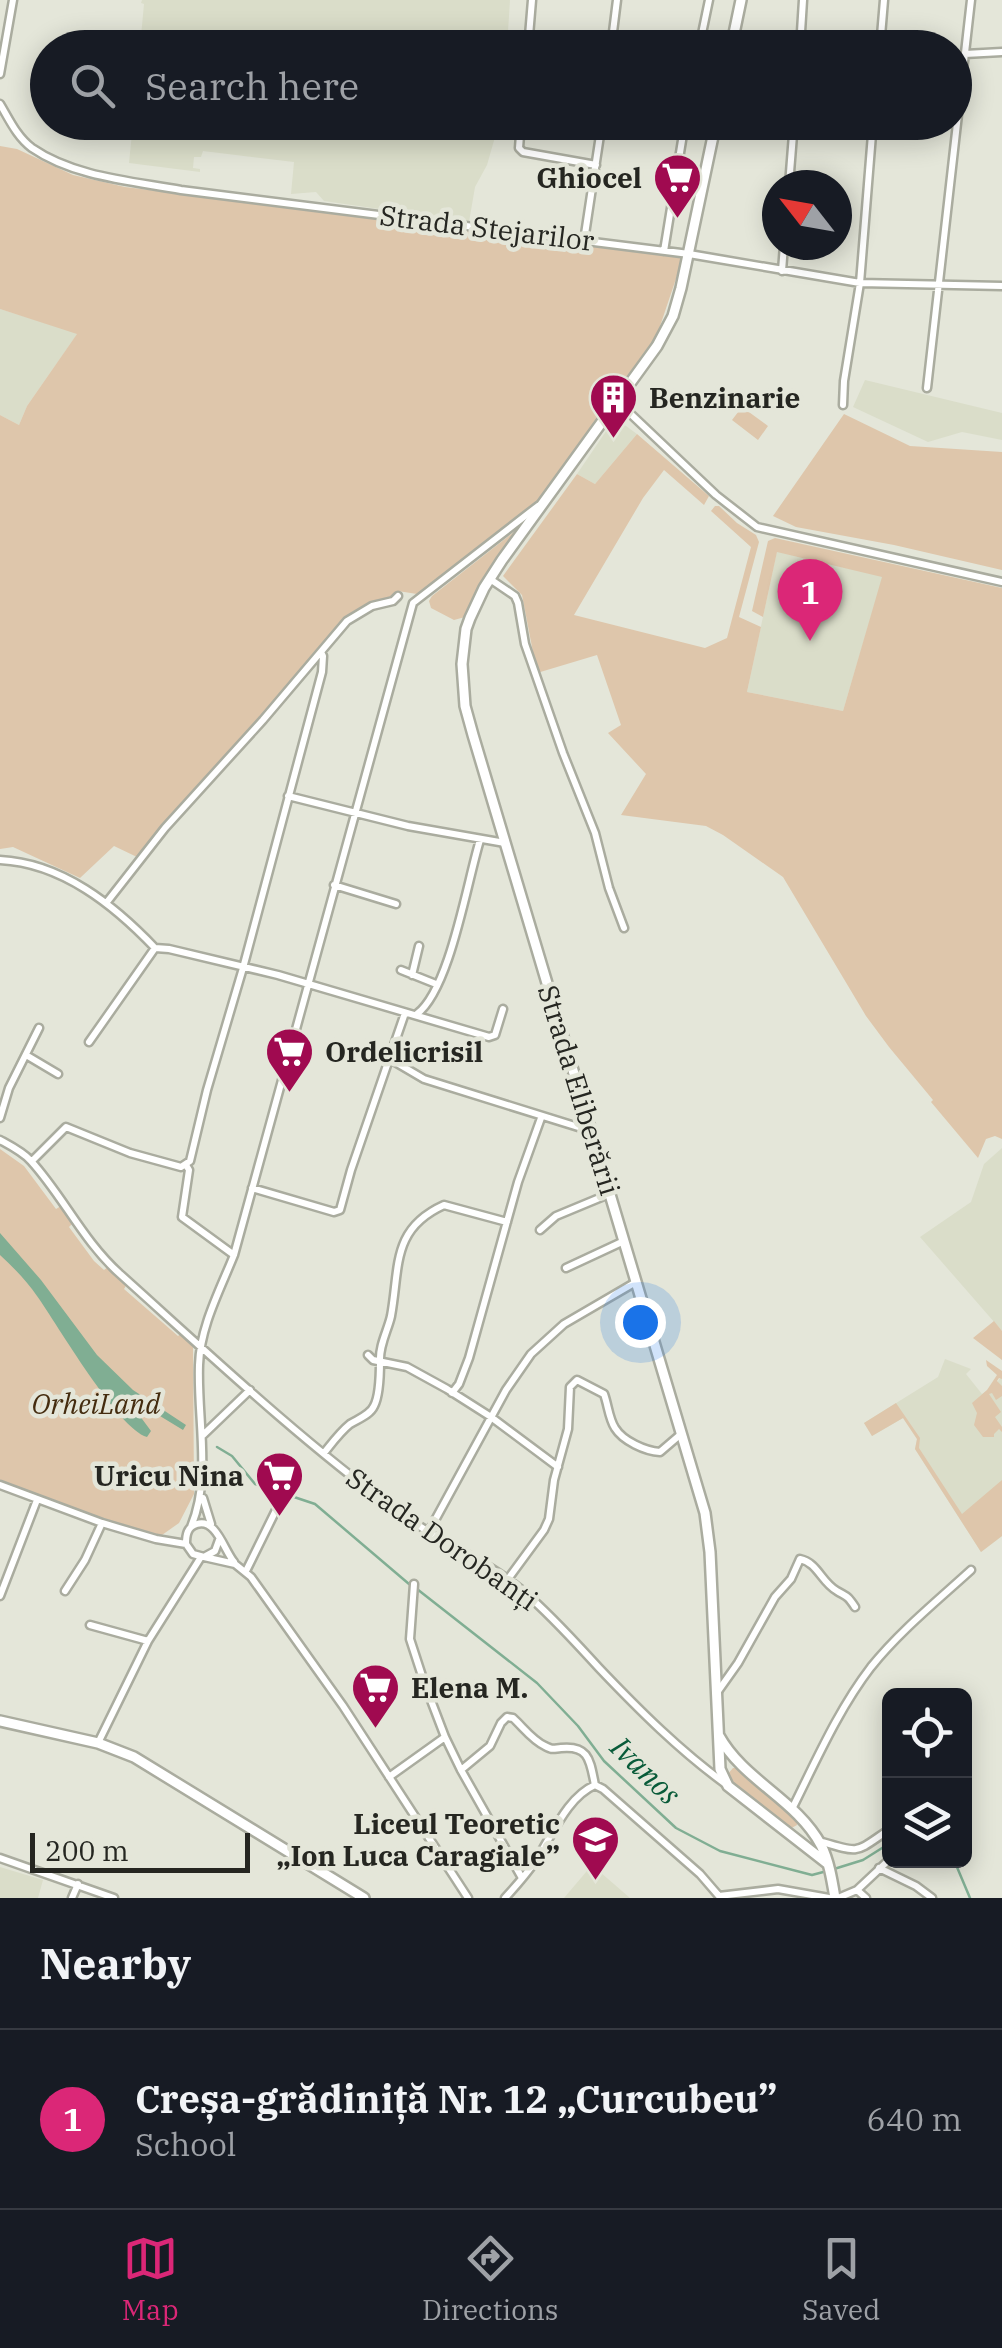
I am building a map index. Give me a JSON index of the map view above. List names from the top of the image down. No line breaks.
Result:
{"streets":{"street":["Strada Stejarilor","Strada Eliberării","Strada Dorobanți"]},"crossings":[["Strada Stejarilor","Strada Eliberării"],["Strada Eliberării","Strada Dorobanți"]],"water":["Ivanos"],"parks":["OrheiLand"],"places":{"supermarket":["Ghiocel","Ordelicrisil","Uricu Nina","Elena M."],"building":["Benzinarie"],"school or university":["Liceul Teoretic „Ion Luca Caragiale”"]},"scale_bar":"200 m","north":"top left","page":{"search":"Search here","pins":"1","scale":"200 m","heading":"Nearby","list":[{"mark":"1","name":"Creșa-grădiniță Nr. 12 „Curcubeu”","note":"School","value":"640 m"}],"nav":["Map","Directions","Saved"]}}
